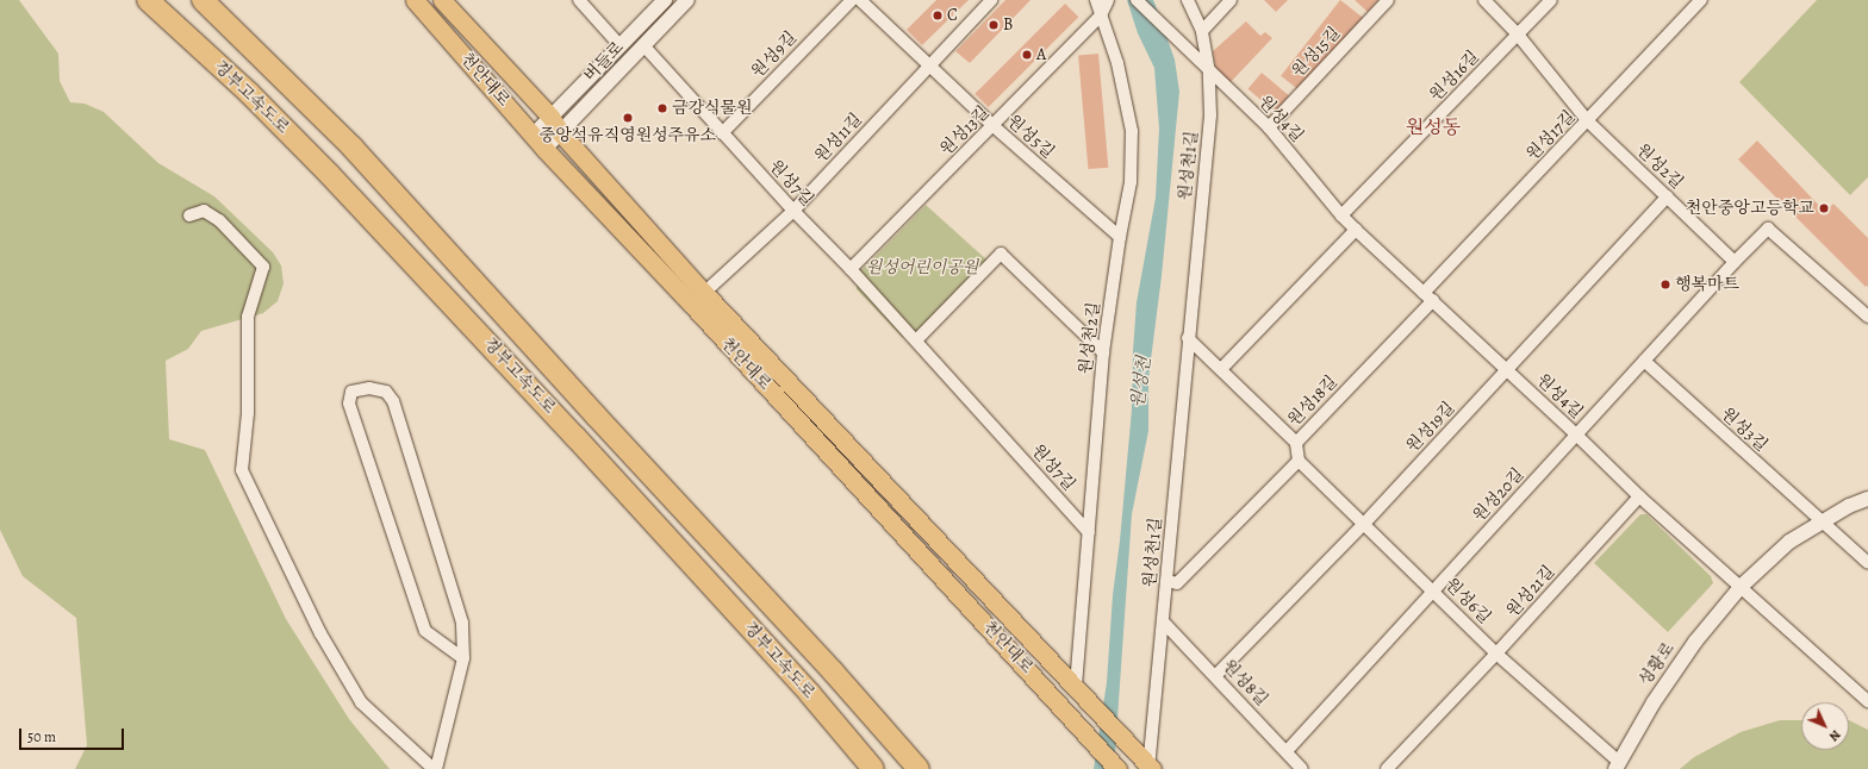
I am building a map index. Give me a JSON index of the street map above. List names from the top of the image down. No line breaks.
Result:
{"streets":{"highway":["경부고속도로"],"main road":["천안대로"],"street":["원성15길","원성9길","버들로","원성16길","원성4길","원성13길","원성17길","원성5길","원성11길","원성천1길","원성2길","원성7길","원성천2길","원성18길","원성19길","원성3길","원성20길","원성21길","원성6길","성황로","원성8길"]},"crossings":[["원성15길","원성4길"],["원성9길","원성7길"],["버들로","천안대로"],["버들로","원성7길"],["원성16길","원성4길"],["원성16길","원성2길"],["천안대로","원성11길"],["천안대로","원성천1길"],["천안대로","원성천2길"],["원성4길","원성17길"],["원성4길","원성천1길"],["원성4길","원성18길"],["원성4길","원성19길"],["원성4길","원성20길"],["원성4길","원성21길"],["원성4길","성황로"],["원성13길","원성5길"],["원성13길","원성7길"],["원성13길","원성천2길"],["원성17길","원성2길"],["원성17길","원성18길"],["원성5길","원성11길"],["원성5길","원성천2길"],["원성11길","원성7길"],["원성천1길","원성8길"],["원성2길","원성19길"],["원성2길","원성20길"],["원성7길","원성천2길"],["원성18길","원성6길"],["원성19길","원성6길"],["원성19길","원성8길"],["원성3길","원성20길"],["원성3길","성황로"],["원성20길","원성6길"],["원성20길","원성8길"],["원성21길","원성6길"],["원성6길","성황로"]],"districts":["원성동"],"water":["원성천"],"parks":["원성어린이공원"],"places":["C","B","A","금강식물원","중앙석유직영원성주유소","천안중앙고등학교","행복마트"],"scale_bar":"50 m","north":"bottom right"}
